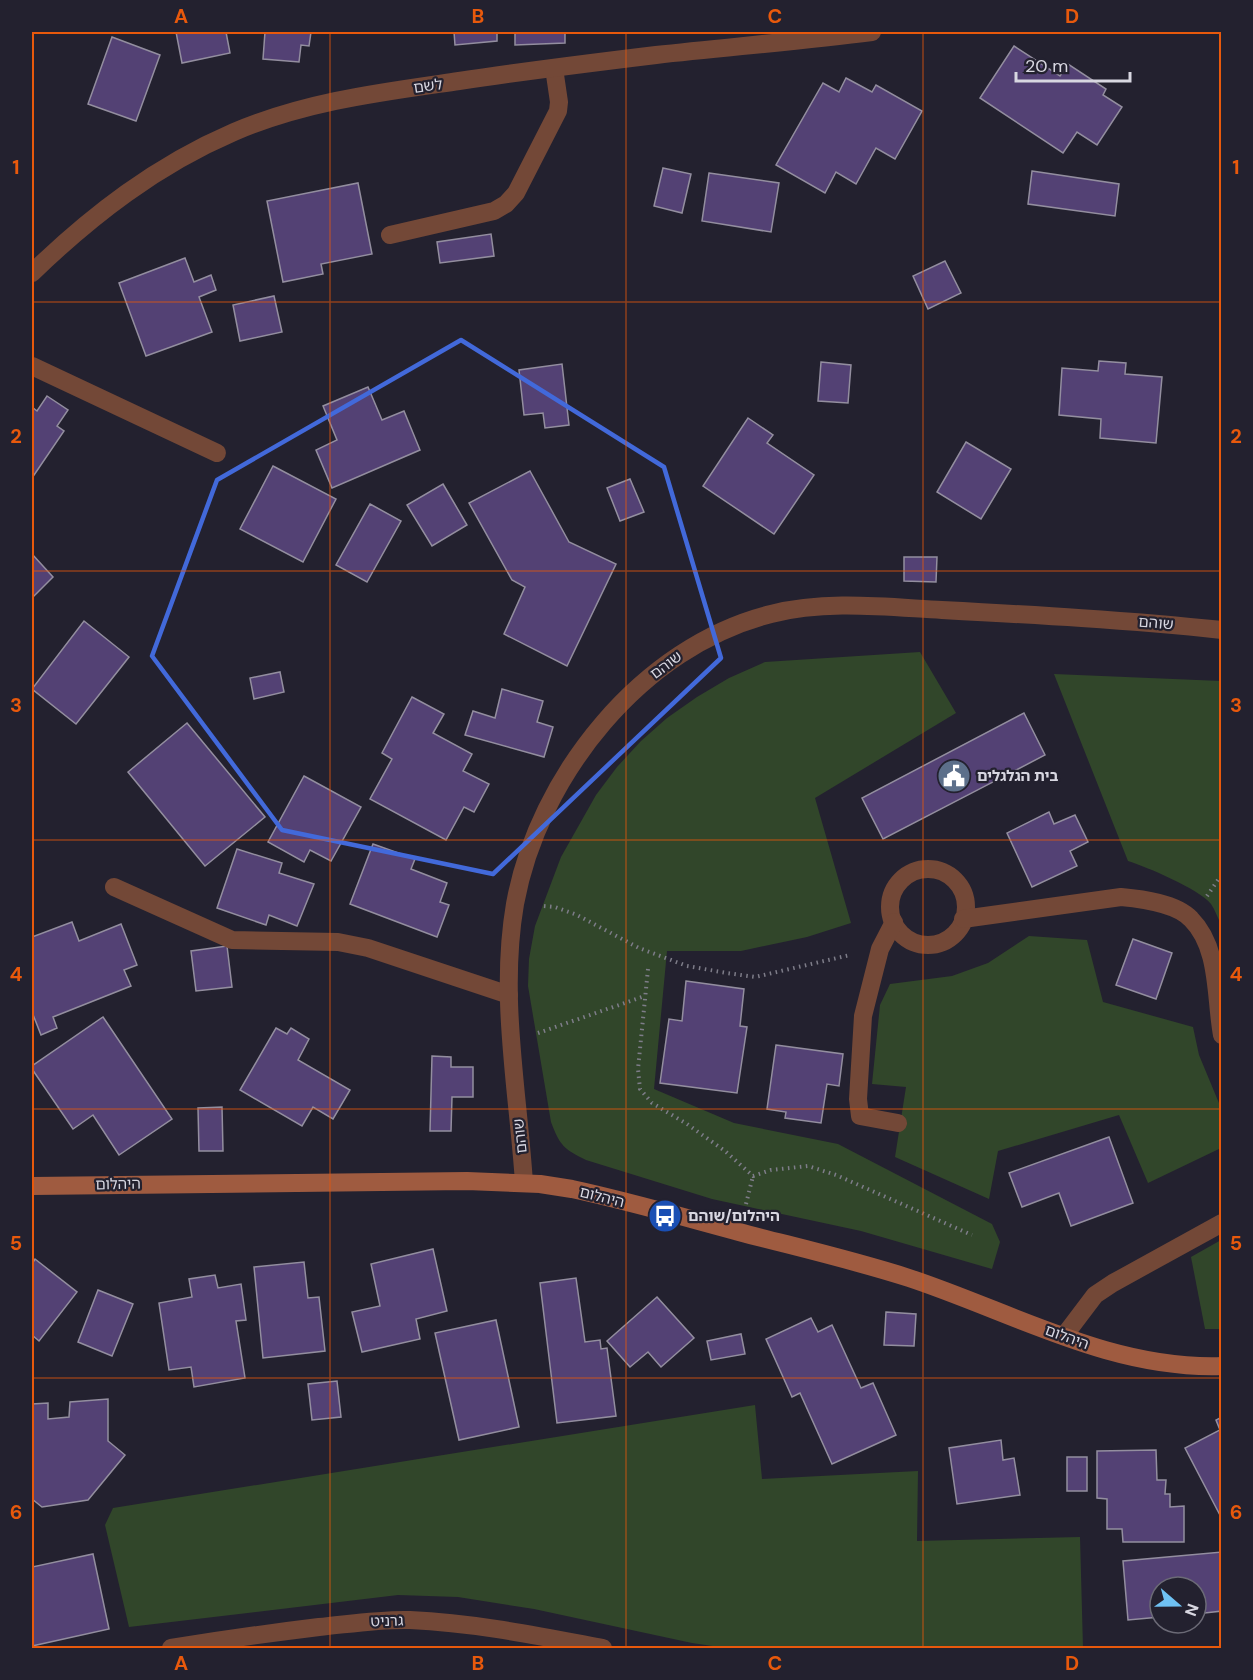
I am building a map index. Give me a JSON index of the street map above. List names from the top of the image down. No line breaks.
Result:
{"streets":{"street":["לשם","שוהם","היהלום","גרניט"]},"crossings":[["שוהם","היהלום"]],"places":{"public building":["בית הגלגלים"],"bus stop":["היהלום/שוהם"]},"scale_bar":"20 m","north":"right","grid":{"columns":["A","B","C","D"],"rows":["1","2","3","4","5","6"]}}
